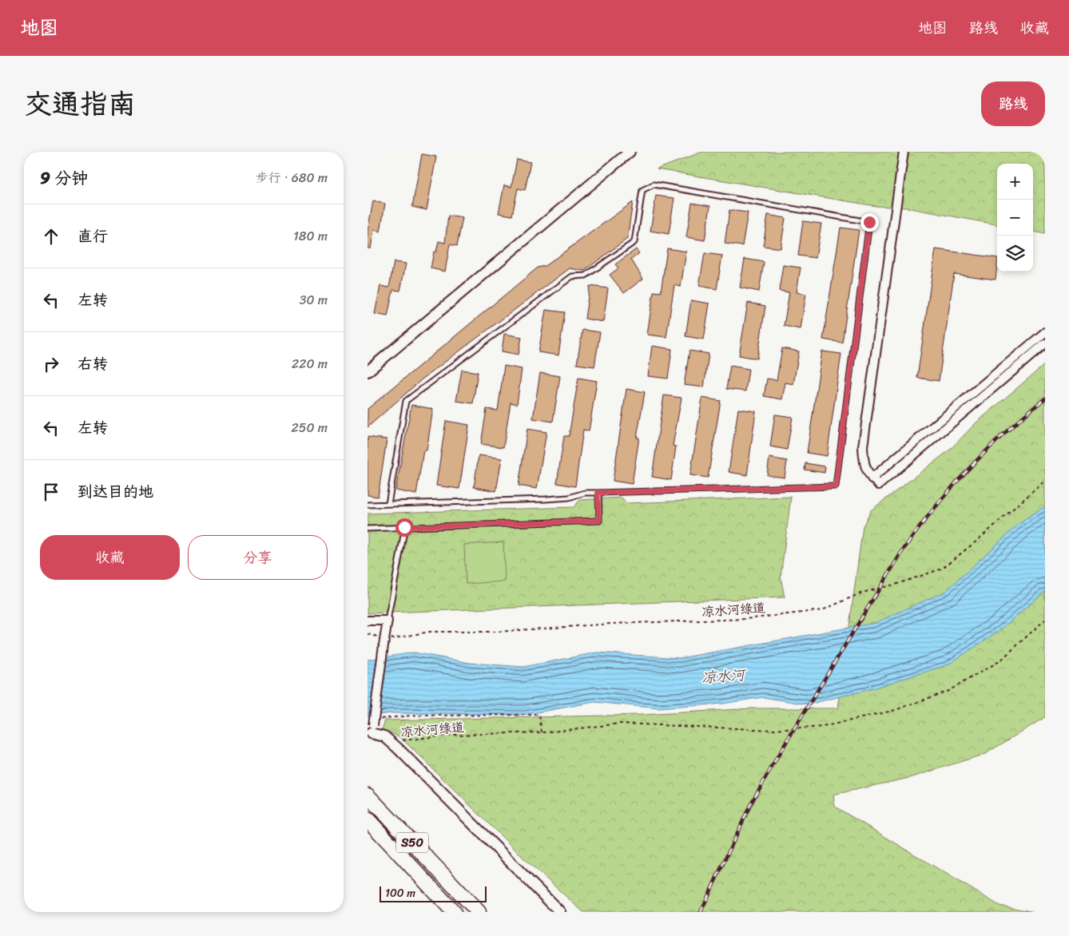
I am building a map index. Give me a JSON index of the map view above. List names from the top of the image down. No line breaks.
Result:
{"streets":{"highway":["S50"],"path":["凉水河绿道"]},"water":["凉水河"],"scale_bar":"100 m","page":{"header":"地图","nav":["地图","路线","收藏"],"title":"交通指南","buttons":["路线",["收藏","分享"]],"heading":["9 分钟","步行 · 680 m"],"map_buttons":["+","−"],"list":[["直行","180 m"],["左转","30 m"],["右转","220 m"],["左转","250 m"],"到达目的地"],"scale":"100 m"}}
